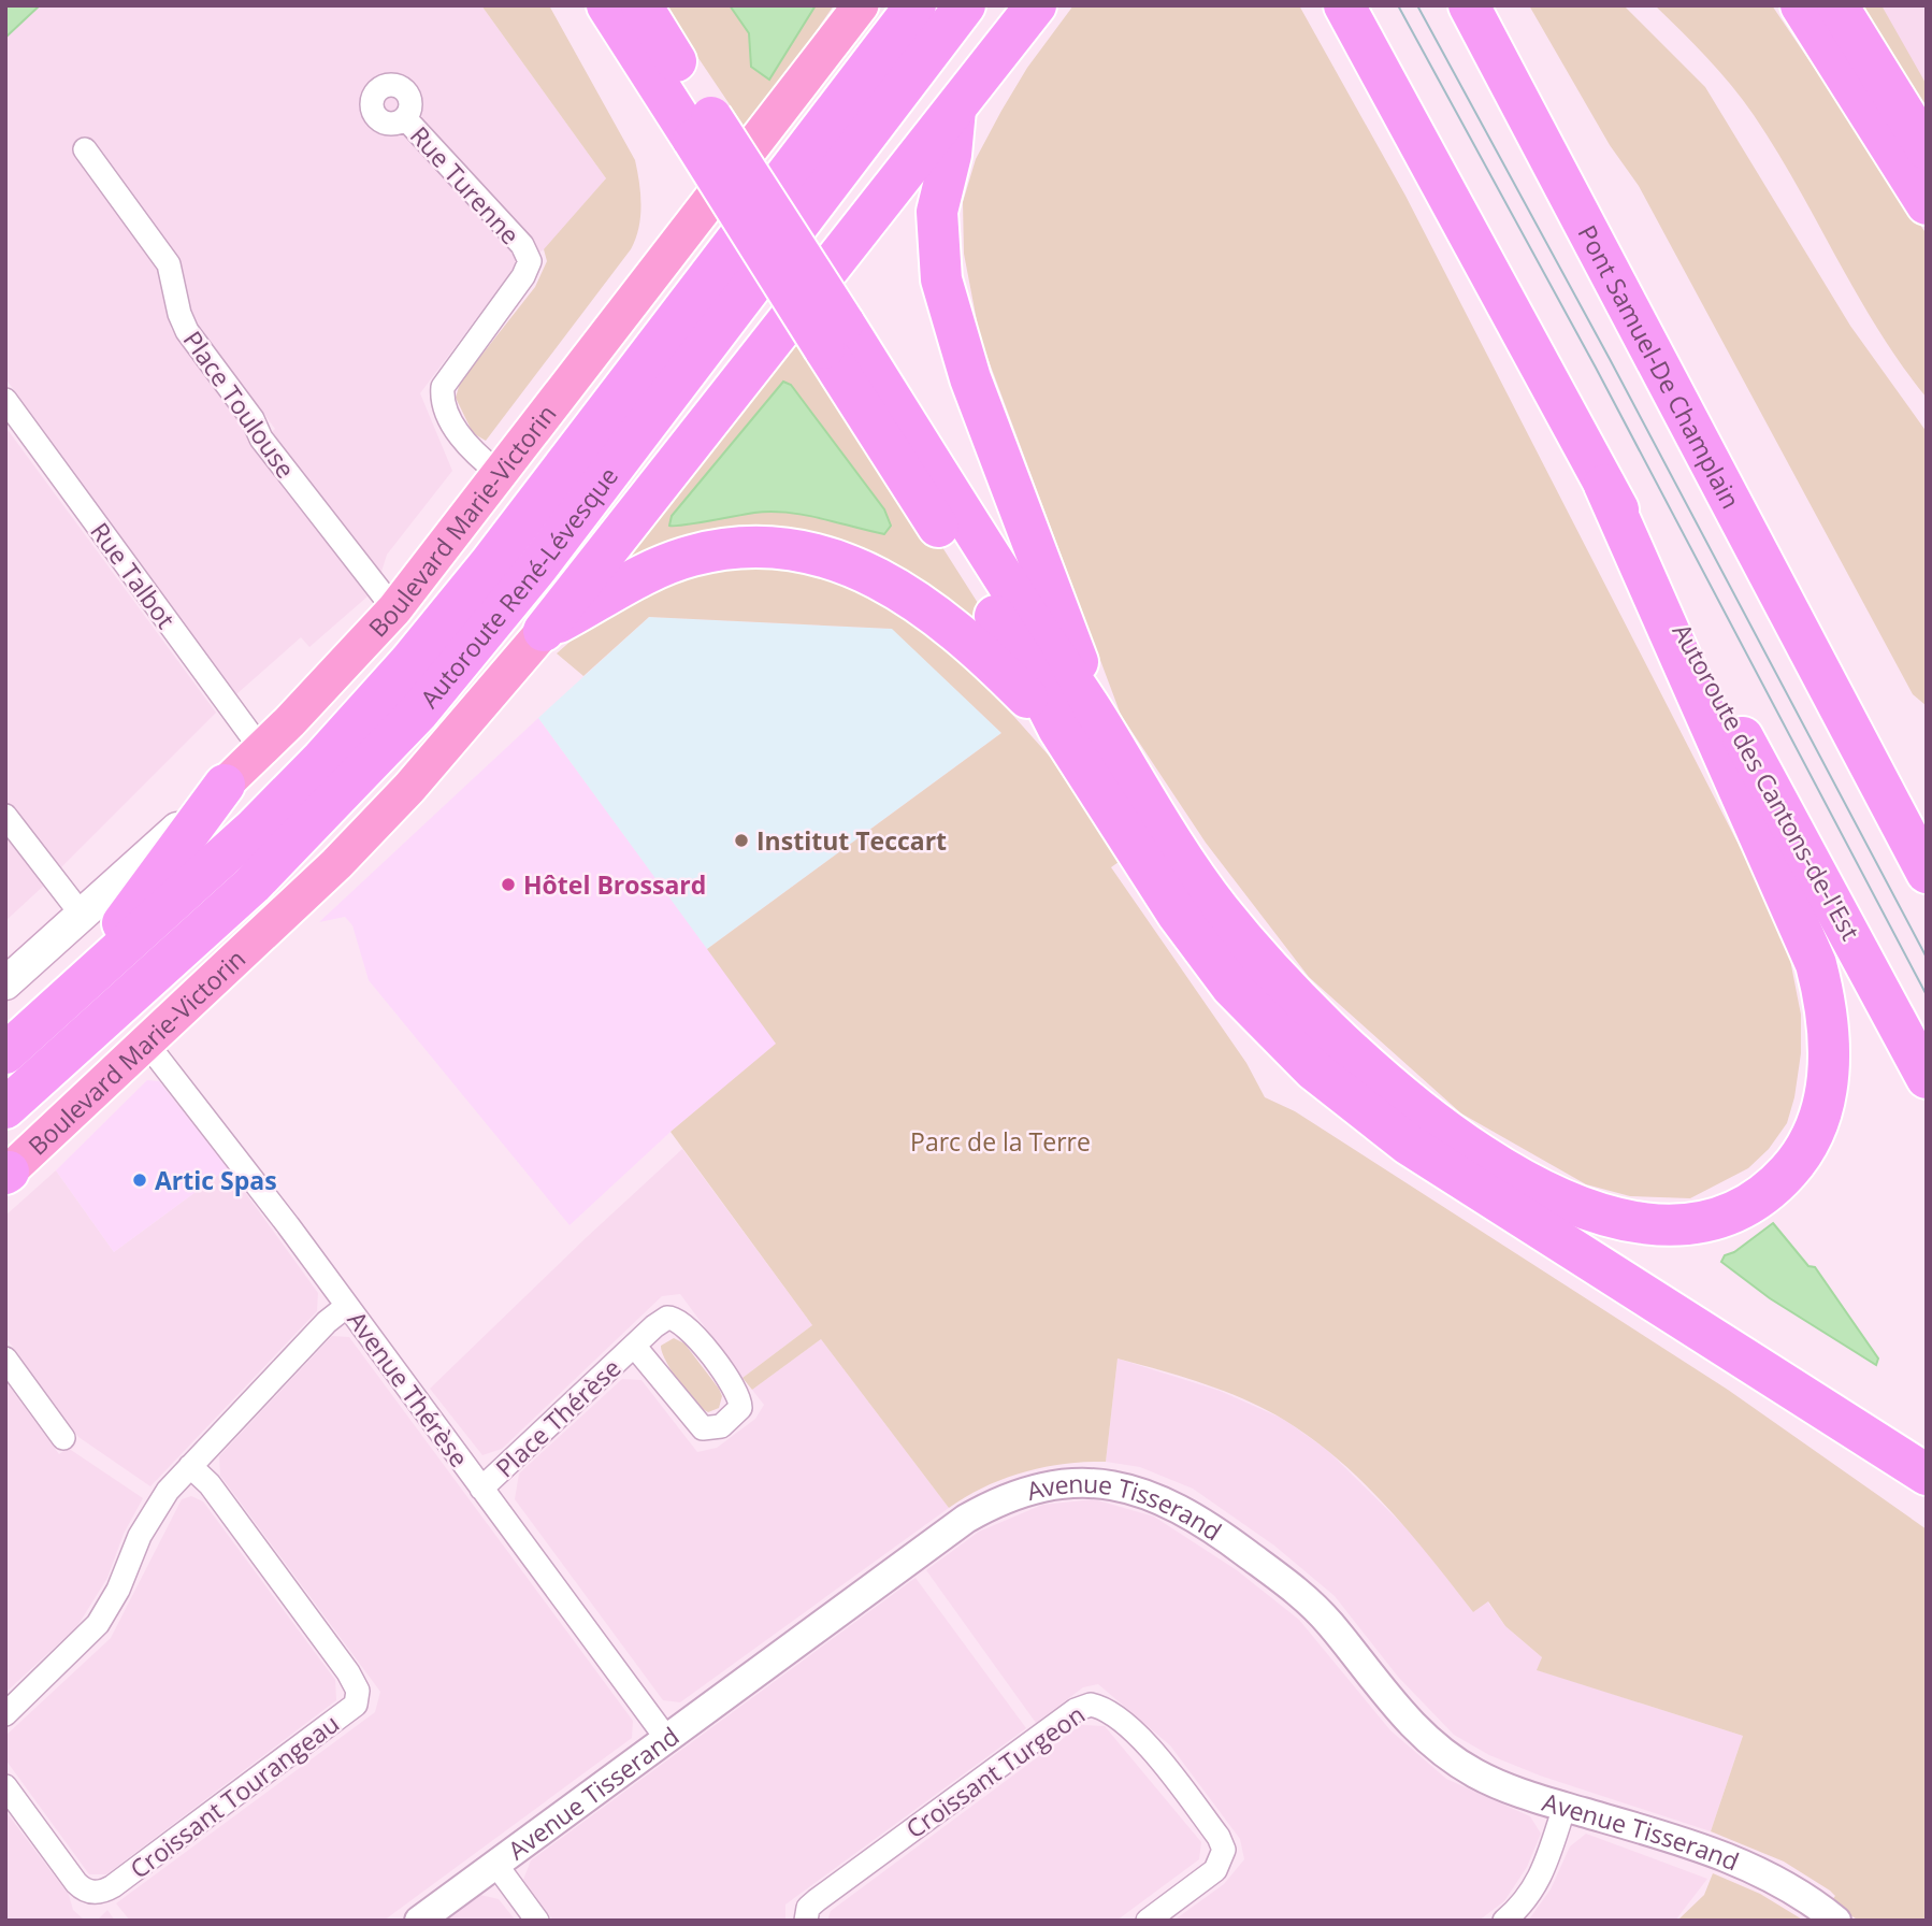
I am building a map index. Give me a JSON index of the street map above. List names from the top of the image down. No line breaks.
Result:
{"streets":{"highway":["Pont Samuel-De Champlain","Autoroute René-Lévesque","Autoroute des Cantons-de-l'Est"],"main road":["Boulevard Marie-Victorin"],"street":["Rue Turenne","Place Toulouse","Rue Talbot","Avenue Thérèse","Place Thérèse","Avenue Tisserand","Croissant Turgeon","Croissant Tourangeau"]},"crossings":[["Rue Turenne","Boulevard Marie-Victorin"],["Place Toulouse","Boulevard Marie-Victorin"],["Boulevard Marie-Victorin","Rue Talbot"],["Boulevard Marie-Victorin","Avenue Thérèse"],["Avenue Thérèse","Place Thérèse"],["Avenue Thérèse","Avenue Tisserand"]],"parks":["Parc de la Terre"],"places":["Institut Teccart","Hôtel Brossard","Artic Spas"]}
